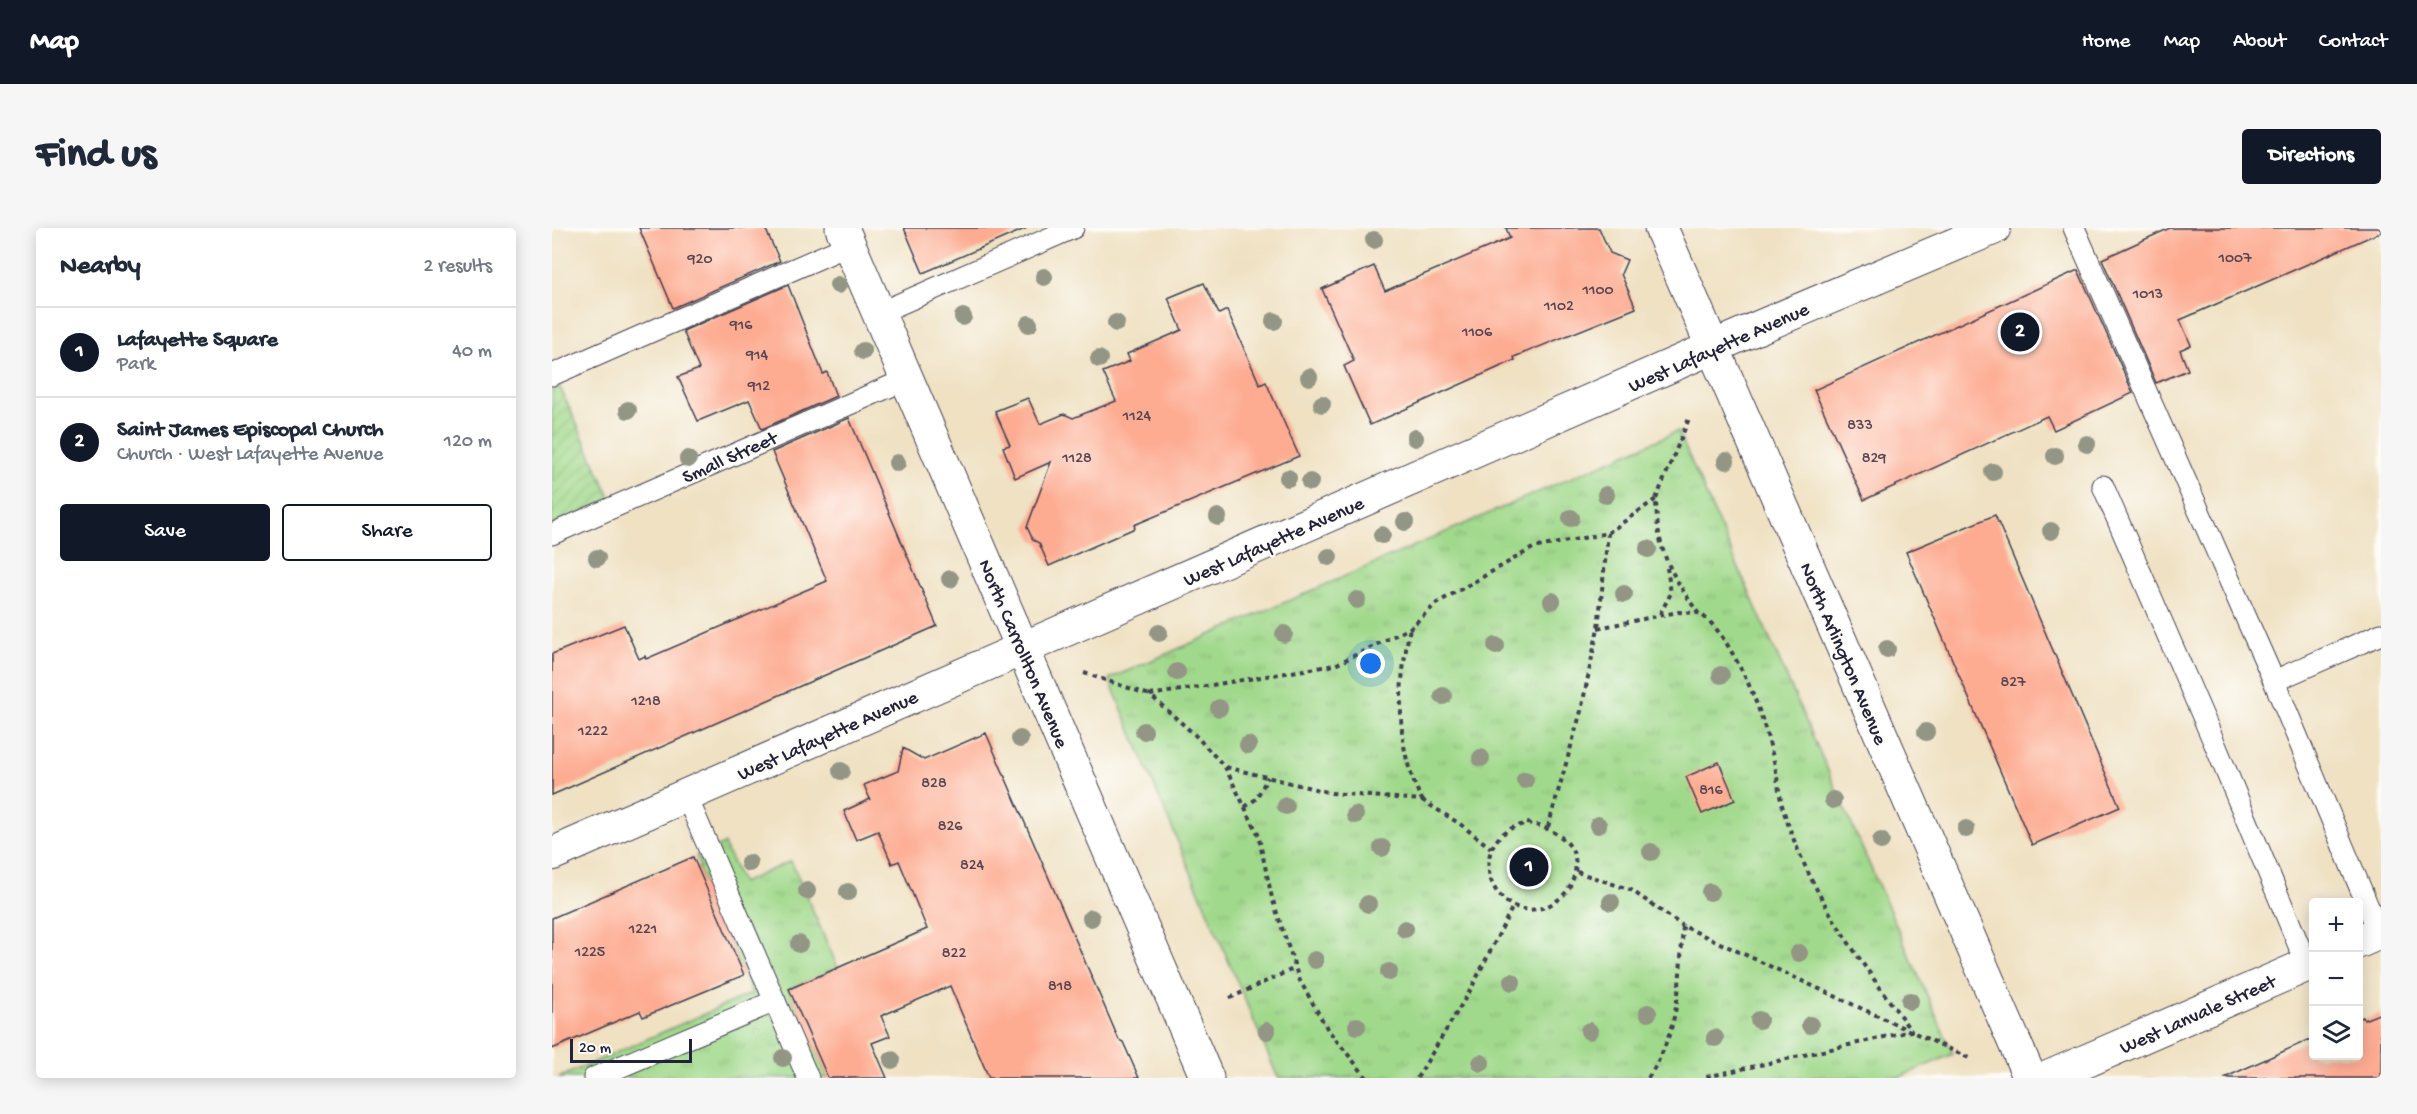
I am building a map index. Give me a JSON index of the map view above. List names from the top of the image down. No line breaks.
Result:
{"streets":{"street":["West Lafayette Avenue","North Carrollton Avenue","North Arlington Avenue","West Lanvale Street"],"lane":["Small Street"]},"crossings":[["West Lafayette Avenue","North Carrollton Avenue"],["West Lafayette Avenue","North Arlington Avenue"],["Small Street","North Carrollton Avenue"]],"house_numbers":["1007","920","1100","1013","1102","916","1106","914","912","1124","833","1128","829","827","1218","1222","828","816","826","824","1221","1225","822","818"],"scale_bar":"20 m","page":{"header":"Map","nav":["Home","Map","About","Contact"],"buttons":["Directions",["Save","Share"]],"title":"Find us","heading":["Nearby","2 results"],"list":[{"mark":"1","name":"Lafayette Square","note":"Park","value":"40 m"},{"mark":"2","name":"Saint James Episcopal Church","note":"Church · West Lafayette Avenue","value":"120 m"}],"pins":["2","1"],"map_buttons":["+","−"],"scale":"20 m"}}
